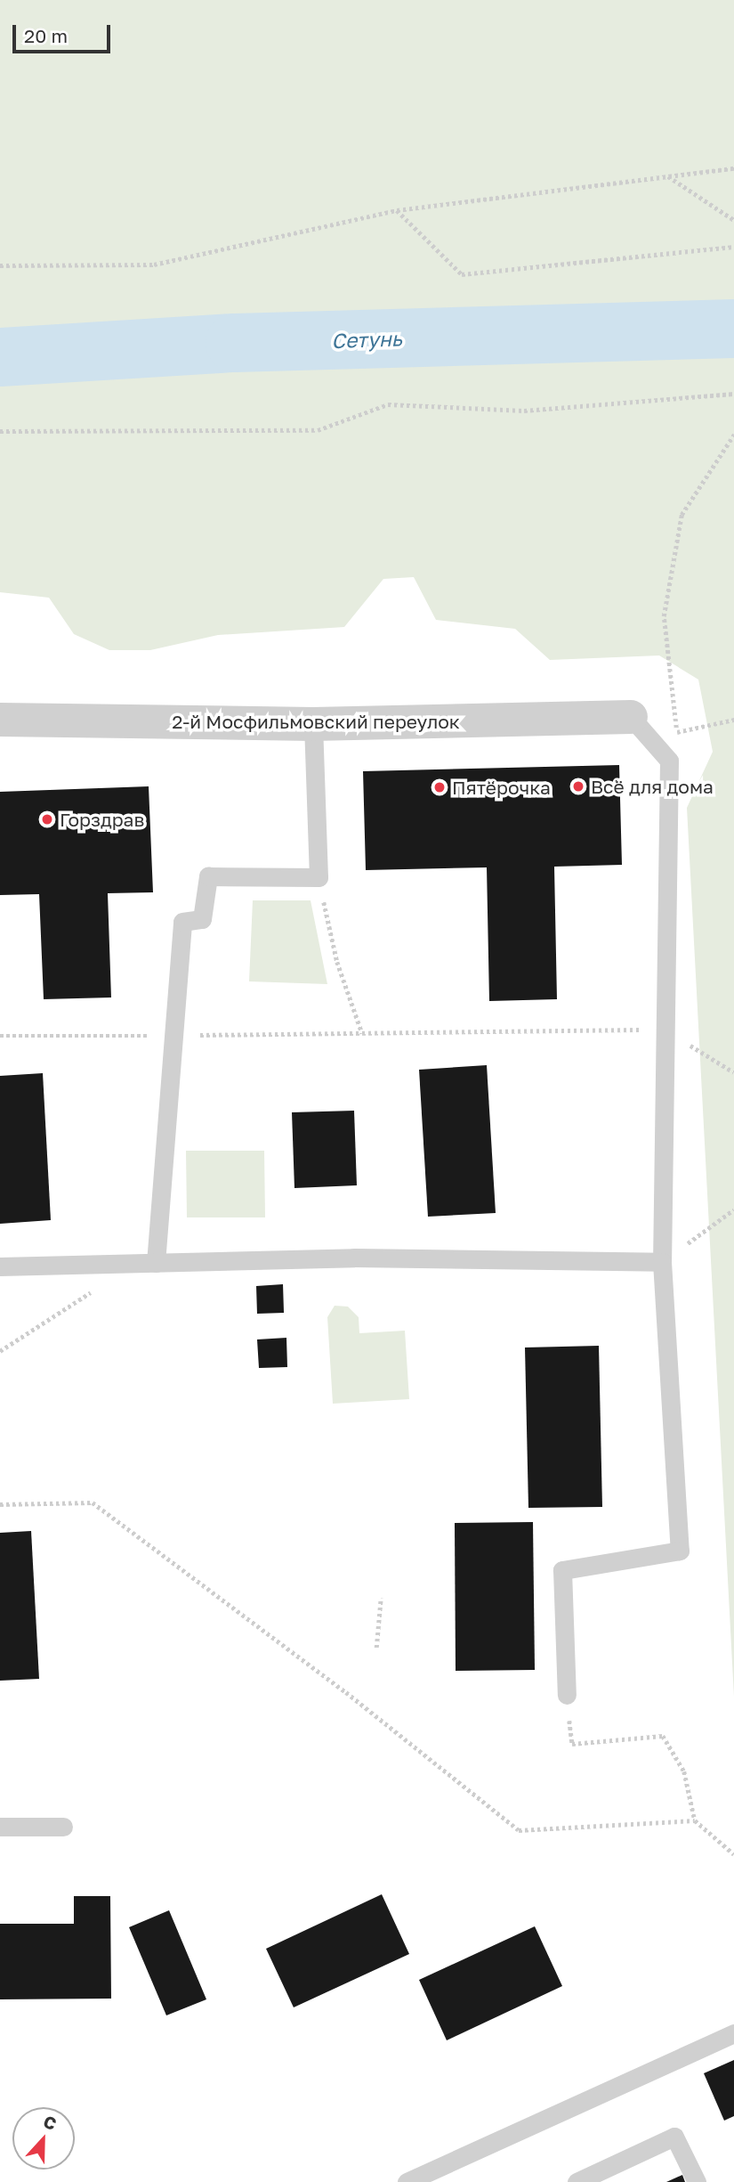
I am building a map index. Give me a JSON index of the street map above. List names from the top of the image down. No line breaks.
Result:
{"streets":{"street":["2-й Мосфильмовский переулок"]},"water":["Сетунь"],"places":["Всё для дома","Пятёрочка","Горздрав"],"scale_bar":"20 m","north":"top"}
